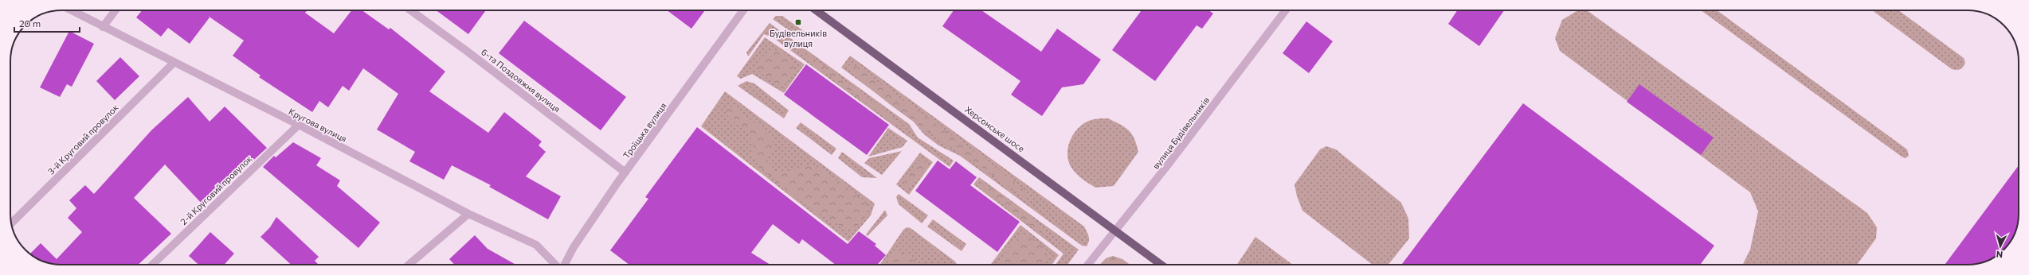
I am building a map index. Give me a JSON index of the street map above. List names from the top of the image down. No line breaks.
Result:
{"streets":{"main road":["Херсонське шосе"],"street":["6-та Поздовжня вулиця","Кругова вулиця","Троїцька вулиця","вулиця Будівельників","3-й Круговий провулок","2-й Круговий провулок"]},"crossings":[["6-та Поздовжня вулиця","Троїцька вулиця"],["Кругова вулиця","3-й Круговий провулок"],["Кругова вулиця","2-й Круговий провулок"],["Херсонське шосе","вулиця Будівельників"]],"places":{"transit":["Будівельників вулиця"]},"scale_bar":"20 m","north":"bottom"}
